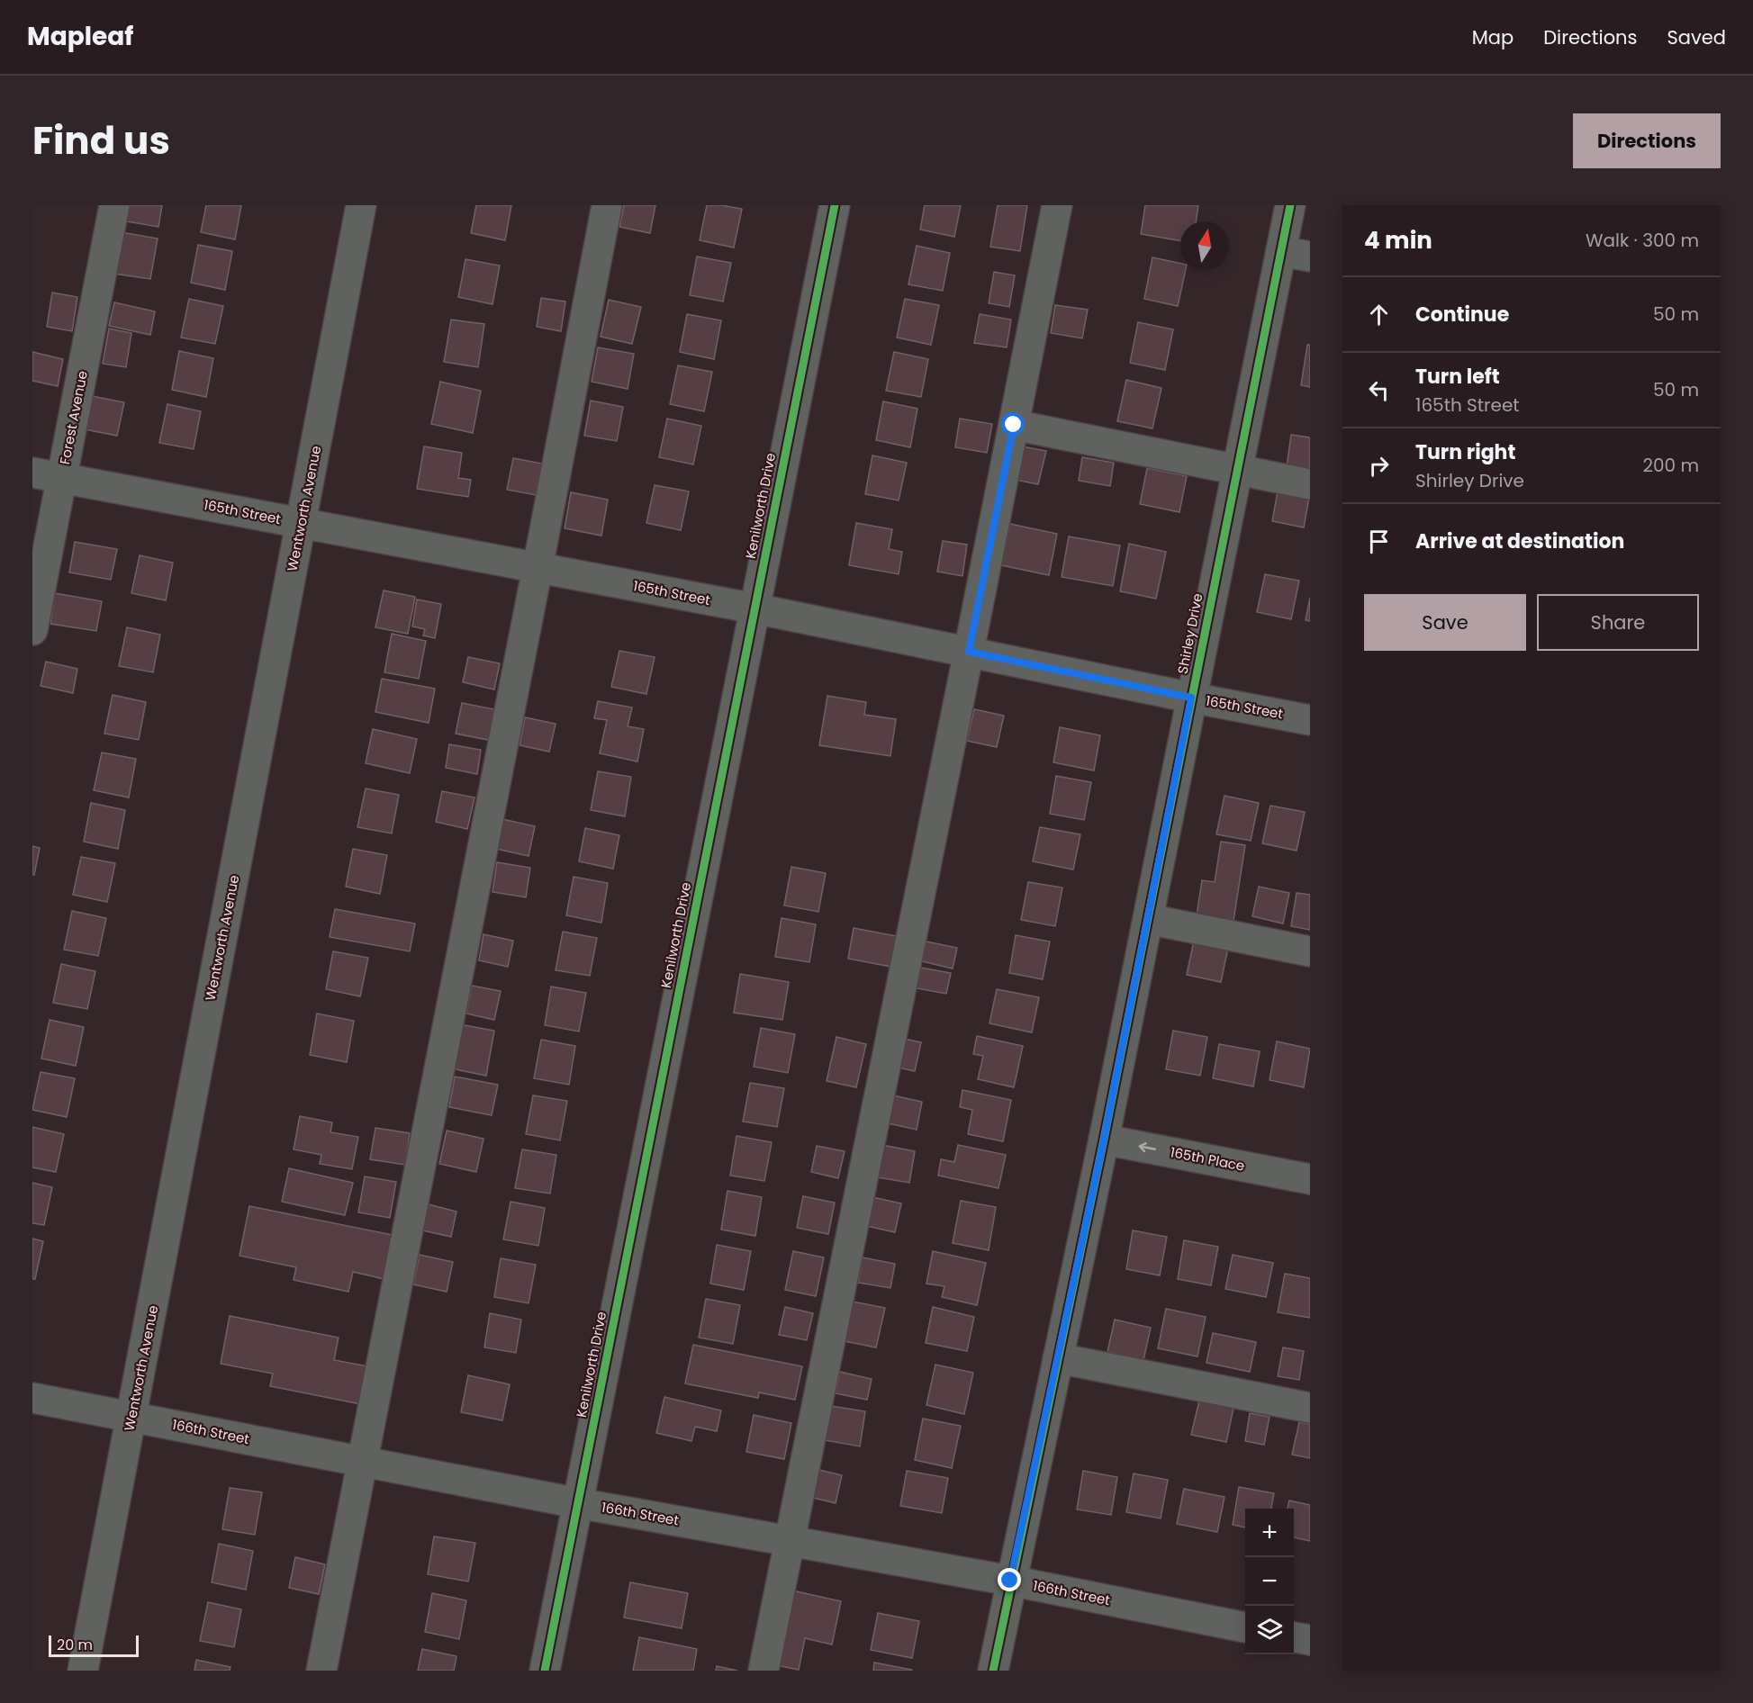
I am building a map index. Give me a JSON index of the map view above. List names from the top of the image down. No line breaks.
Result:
{"streets":{"street":["Forest Avenue","Kenilworth Drive","Wentworth Avenue","165th Street","Shirley Drive","165th Place","166th Street"]},"crossings":[["Forest Avenue","165th Street"],["Kenilworth Drive","165th Street"],["Kenilworth Drive","166th Street"],["Wentworth Avenue","165th Street"],["Wentworth Avenue","166th Street"],["165th Street","Shirley Drive"],["Shirley Drive","165th Place"],["Shirley Drive","166th Street"]],"scale_bar":"20 m","north":"top","page":{"header":"Mapleaf","nav":["Map","Directions","Saved"],"title":"Find us","buttons":["Directions",["Save","Share"]],"heading":["4 min","Walk · 300 m"],"list":[["Continue","50 m"],["Turn left","165th Street","50 m"],["Turn right","Shirley Drive","200 m"],"Arrive at destination"],"map_buttons":["+","−"],"scale":"20 m"}}
